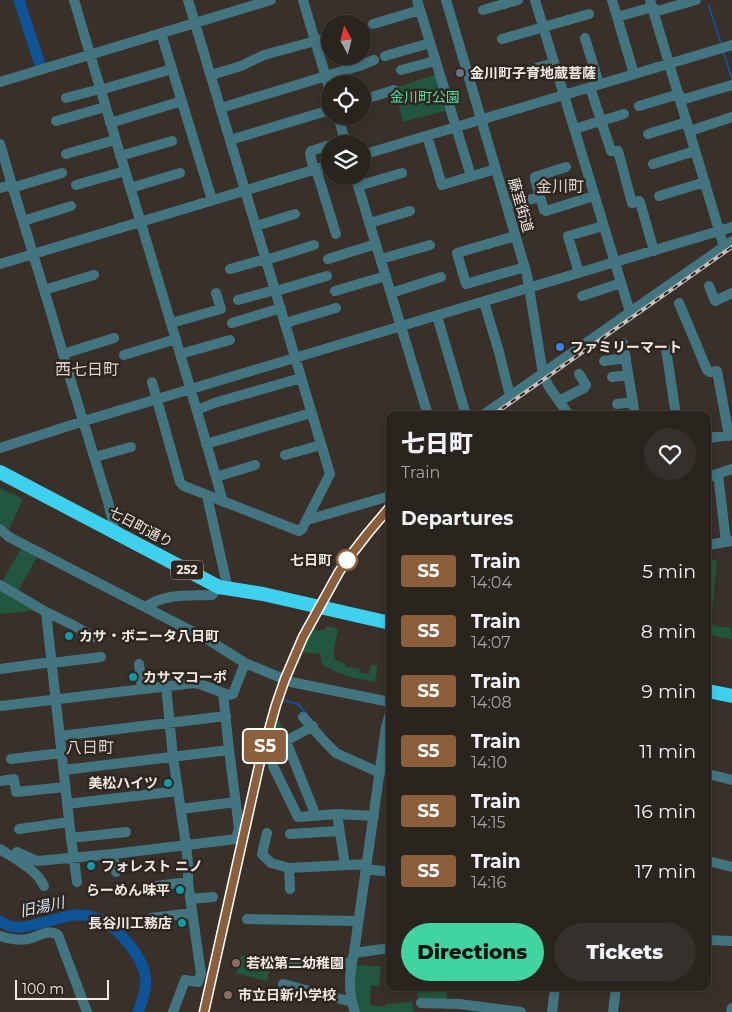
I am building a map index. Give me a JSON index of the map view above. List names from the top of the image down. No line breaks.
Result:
{"streets":{"highway":["七日町通り","252"],"street":["藤室街道"]},"districts":["金川町","西七日町","八日町"],"water":["旧湯川"],"parks":["金川町公園"],"places":["金川町子育地蔵菩薩","ファミリーマート","七日町","カサ・ボニータ八日町","カサマコーポ","美松ハイツ","フォレスト ニノ","らーめん味平","長谷川工務店","若松第二幼稚園","市立日新小学校"],"scale_bar":"100 m","north":"top","page":{"on_map":"S5","heading":[["七日町","Train"],"Departures"],"list":[{"mark":"S5","name":"Train","note":"14:04","value":"5 min"},{"mark":"S5","name":"Train","note":"14:07","value":"8 min"},{"mark":"S5","name":"Train","note":"14:08","value":"9 min"},{"mark":"S5","name":"Train","note":"14:10","value":"11 min"},{"mark":"S5","name":"Train","note":"14:15","value":"16 min"},{"mark":"S5","name":"Train","note":"14:16","value":"17 min"}],"buttons":["Directions","Tickets"],"scale":"100 m"}}
